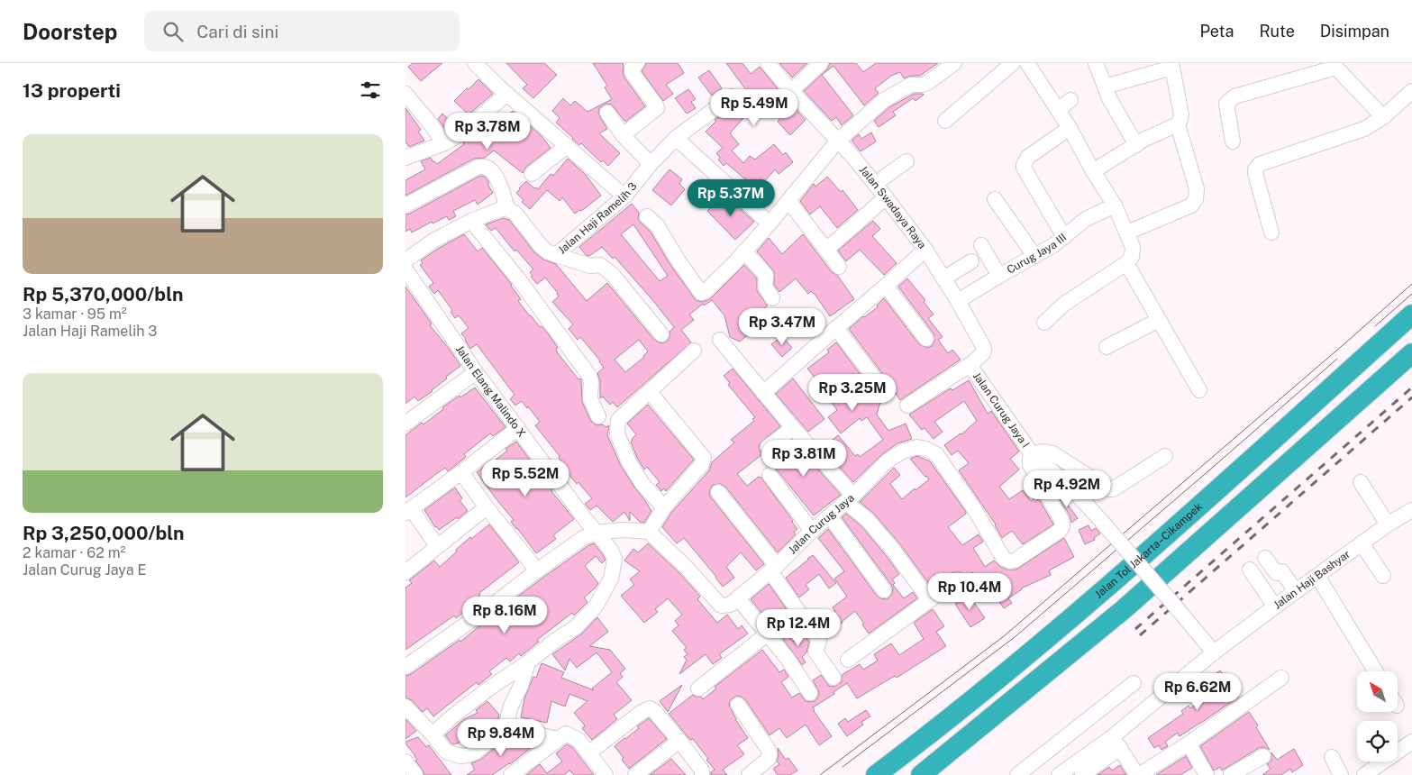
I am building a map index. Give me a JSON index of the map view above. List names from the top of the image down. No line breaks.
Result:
{"streets":{"highway":["Jalan Tol Jakarta–Cikampek"],"street":["Jalan Swadaya Raya","Jalan Haji Ramelih 3","Curug Jaya III","Jalan Elang Malindo X","Jalan Curug Jaya I","Jalan Curug Jaya","Jalan Haji Bashyar"]},"crossings":[["Jalan Swadaya Raya","Curug Jaya III"],["Jalan Swadaya Raya","Jalan Curug Jaya I"],["Jalan Curug Jaya I","Jalan Curug Jaya"]],"north":"top left","page":{"header":"Doorstep","search":"Cari di sini","nav":["Peta","Rute","Disimpan"],"heading":"13 properti","price":["Rp 5.49M","Rp 3.78M","Rp 5.37M","Rp 3.47M","Rp 3.25M","Rp 3.81M","Rp 5.52M","Rp 4.92M","Rp 10.4M","Rp 8.16M","Rp 12.4M","Rp 6.62M","Rp 9.84M"],"list":[{"name":"Rp 5,370,000/bln","note":"3 kamar · 95 m² · Jalan Haji Ramelih 3"},{"name":"Rp 3,250,000/bln","note":"2 kamar · 62 m² · Jalan Curug Jaya E"}]}}
